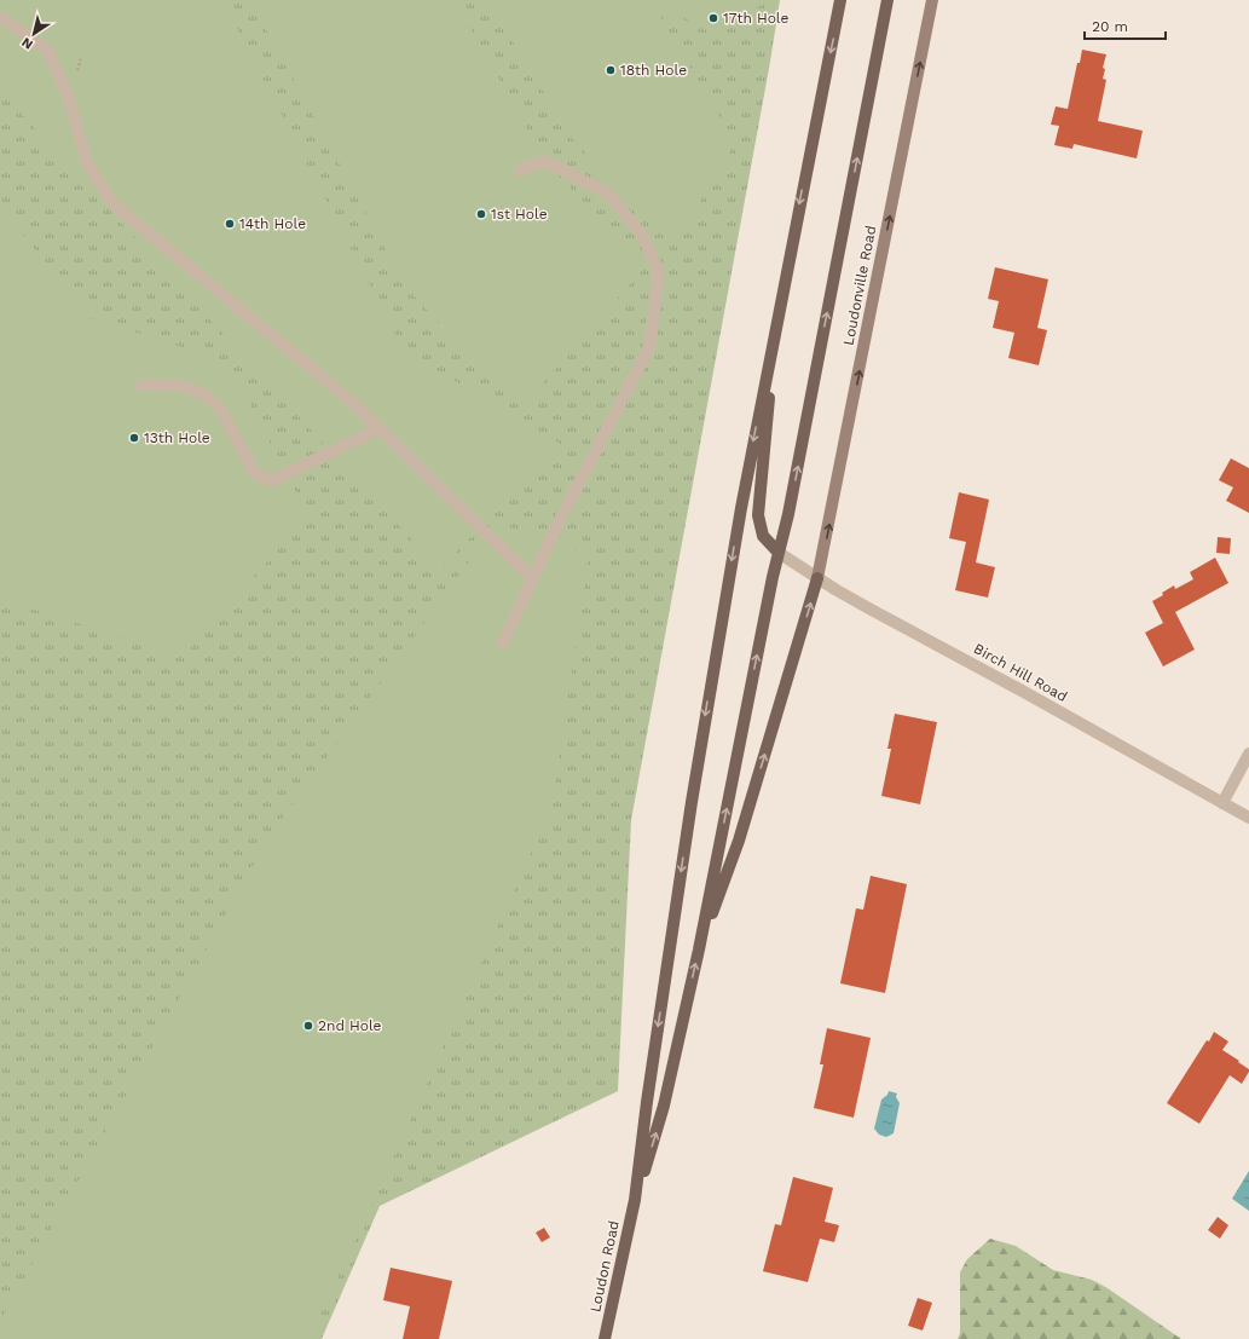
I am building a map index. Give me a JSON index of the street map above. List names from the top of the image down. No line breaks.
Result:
{"streets":{"main road":["Loudonville Road","Loudon Road"],"street":["Birch Hill Road"]},"crossings":[["Loudonville Road","Birch Hill Road"]],"places":["17th Hole","18th Hole","1st Hole","14th Hole","13th Hole","2nd Hole"],"scale_bar":"20 m","north":"bottom left"}
